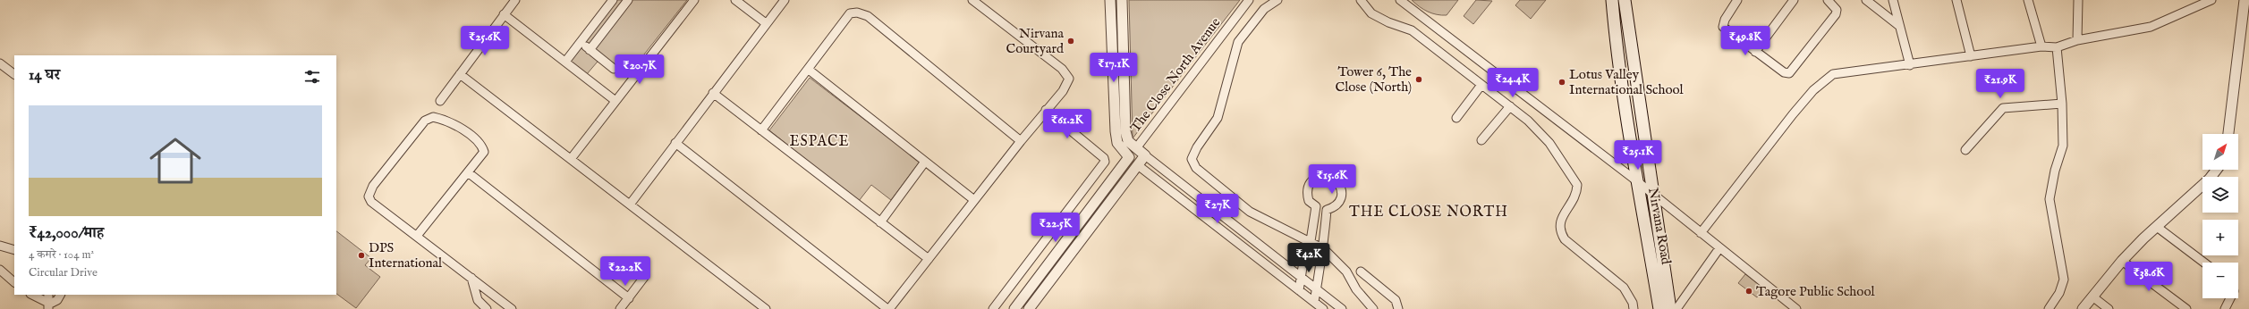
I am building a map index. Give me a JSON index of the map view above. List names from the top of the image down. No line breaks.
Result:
{"streets":{"main road":["Nirvana Road"],"street":["The Close North Avenue"]},"districts":["ESPACE","THE CLOSE NORTH"],"places":["Nirvana Courtyard","Tower 6, The Close (North)","Lotus Valley International School","DPS International","Tagore Public School"],"north":"top right","page":{"price":["₹25.6K","₹49.8K","₹17.1K","₹20.7K","₹24.4K","₹21.9K","₹61.2K","₹25.1K","₹15.6K","₹27K","₹22.5K","₹42K","₹22.2K","₹38.6K"],"heading":"14 घर","list":[{"name":"₹42,000/माह","note":"4 कमरे · 104 m² · Circular Drive"}],"map_buttons":["+","−"]}}
